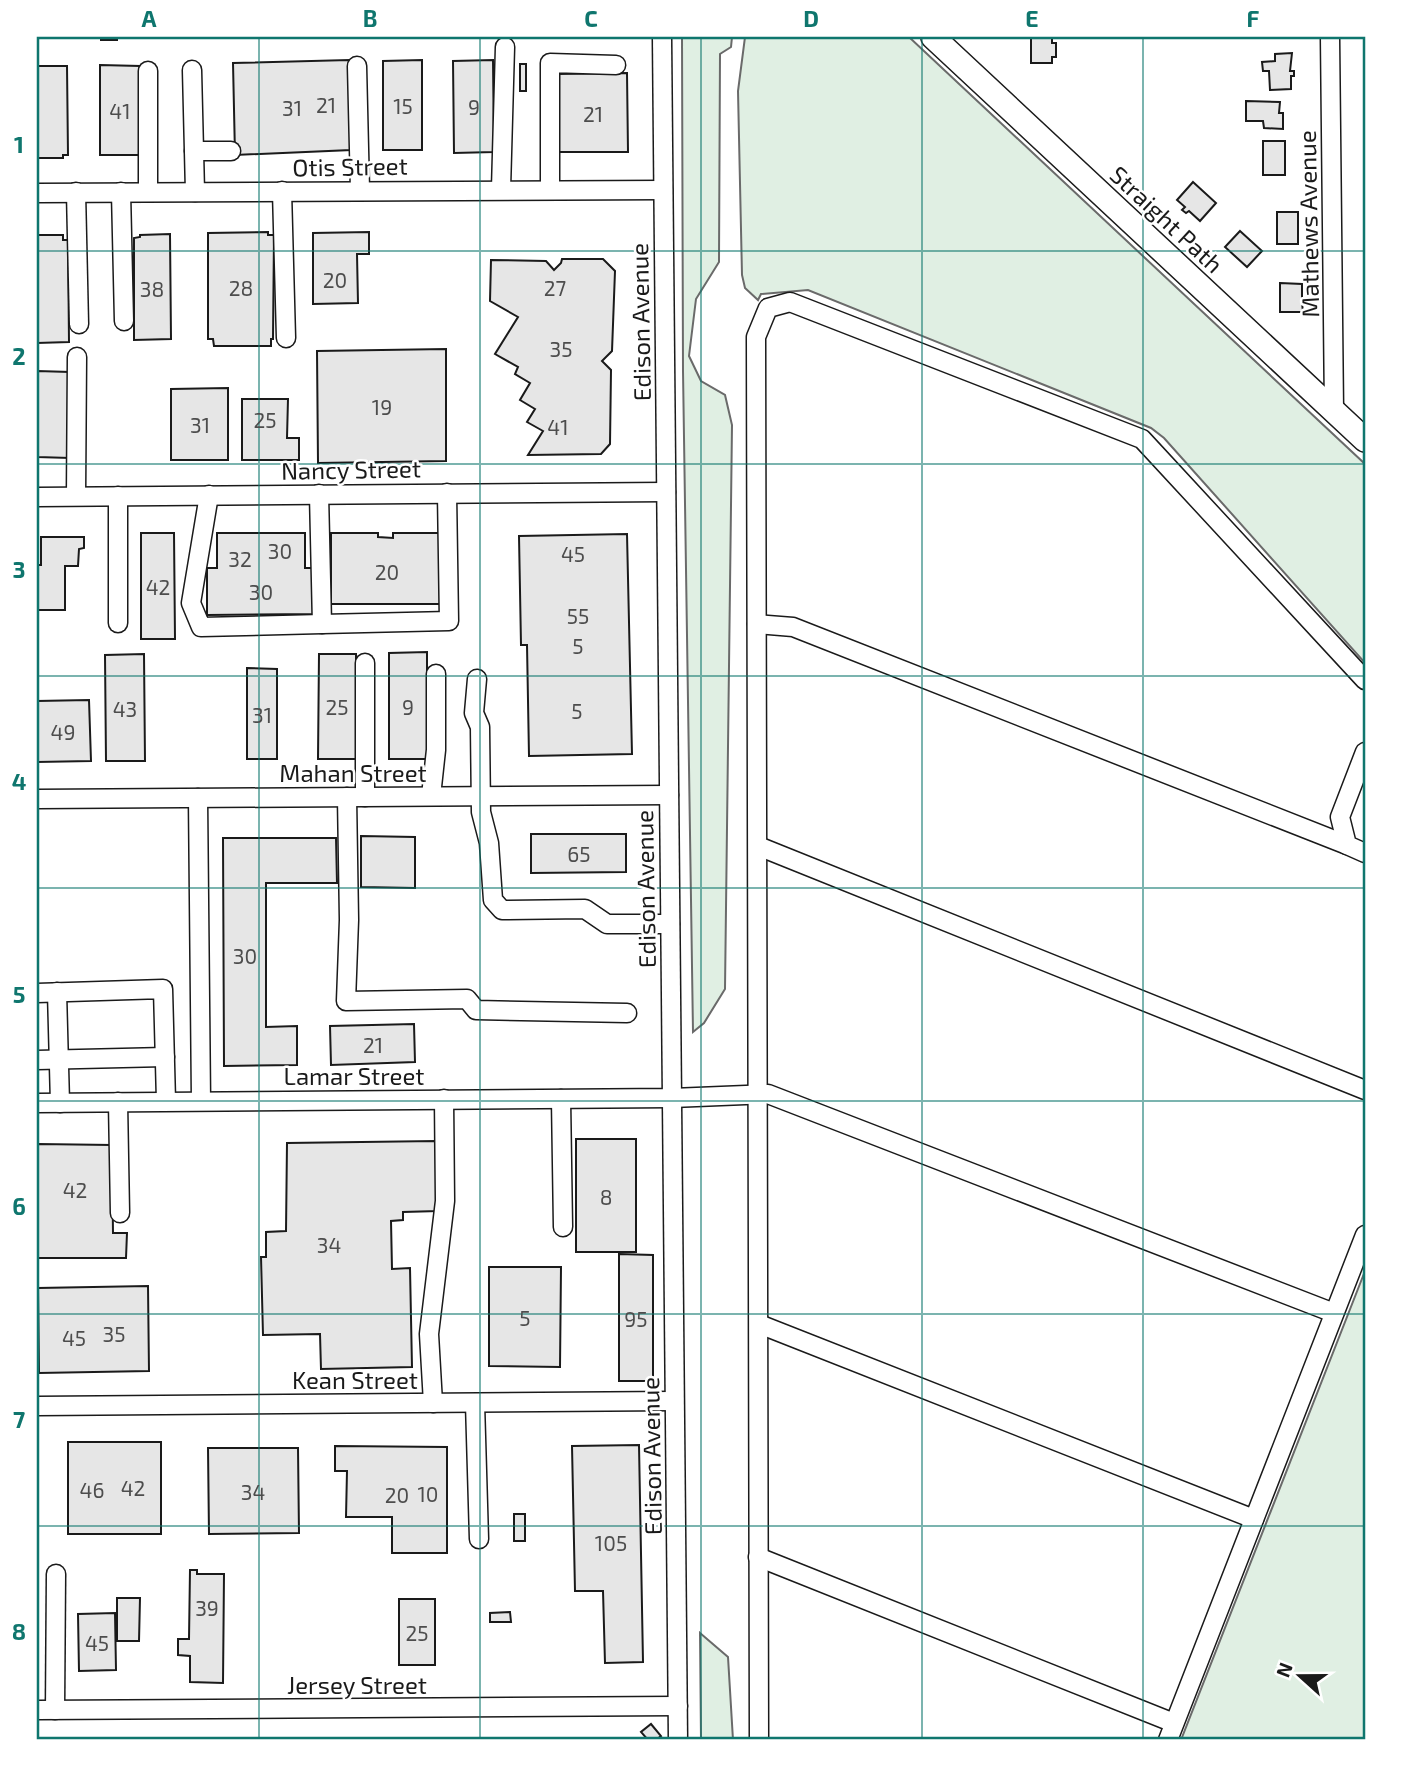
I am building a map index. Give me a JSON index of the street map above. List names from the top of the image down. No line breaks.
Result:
{"streets":{"main road":["Straight Path"],"street":["Otis Street","Mathews Avenue","Edison Avenue","Nancy Street","Mahan Street","Lamar Street","Kean Street","Jersey Street"]},"crossings":[["Otis Street","Edison Avenue"],["Straight Path","Mathews Avenue"],["Edison Avenue","Nancy Street"],["Edison Avenue","Mahan Street"],["Edison Avenue","Lamar Street"],["Edison Avenue","Kean Street"],["Edison Avenue","Jersey Street"]],"house_numbers":["21","15","9","31","41","21","20","28","27","38","35","19","25","31","41","30","45","32","20","42","30","55","5","25","9","43","5","31","49","65","30","21","42","8","34","5","95","35","45","42","46","34","10","20","105","39","25","45"],"north":"left","grid":{"columns":["A","B","C","D","E","F"],"rows":["1","2","3","4","5","6","7","8"]}}
